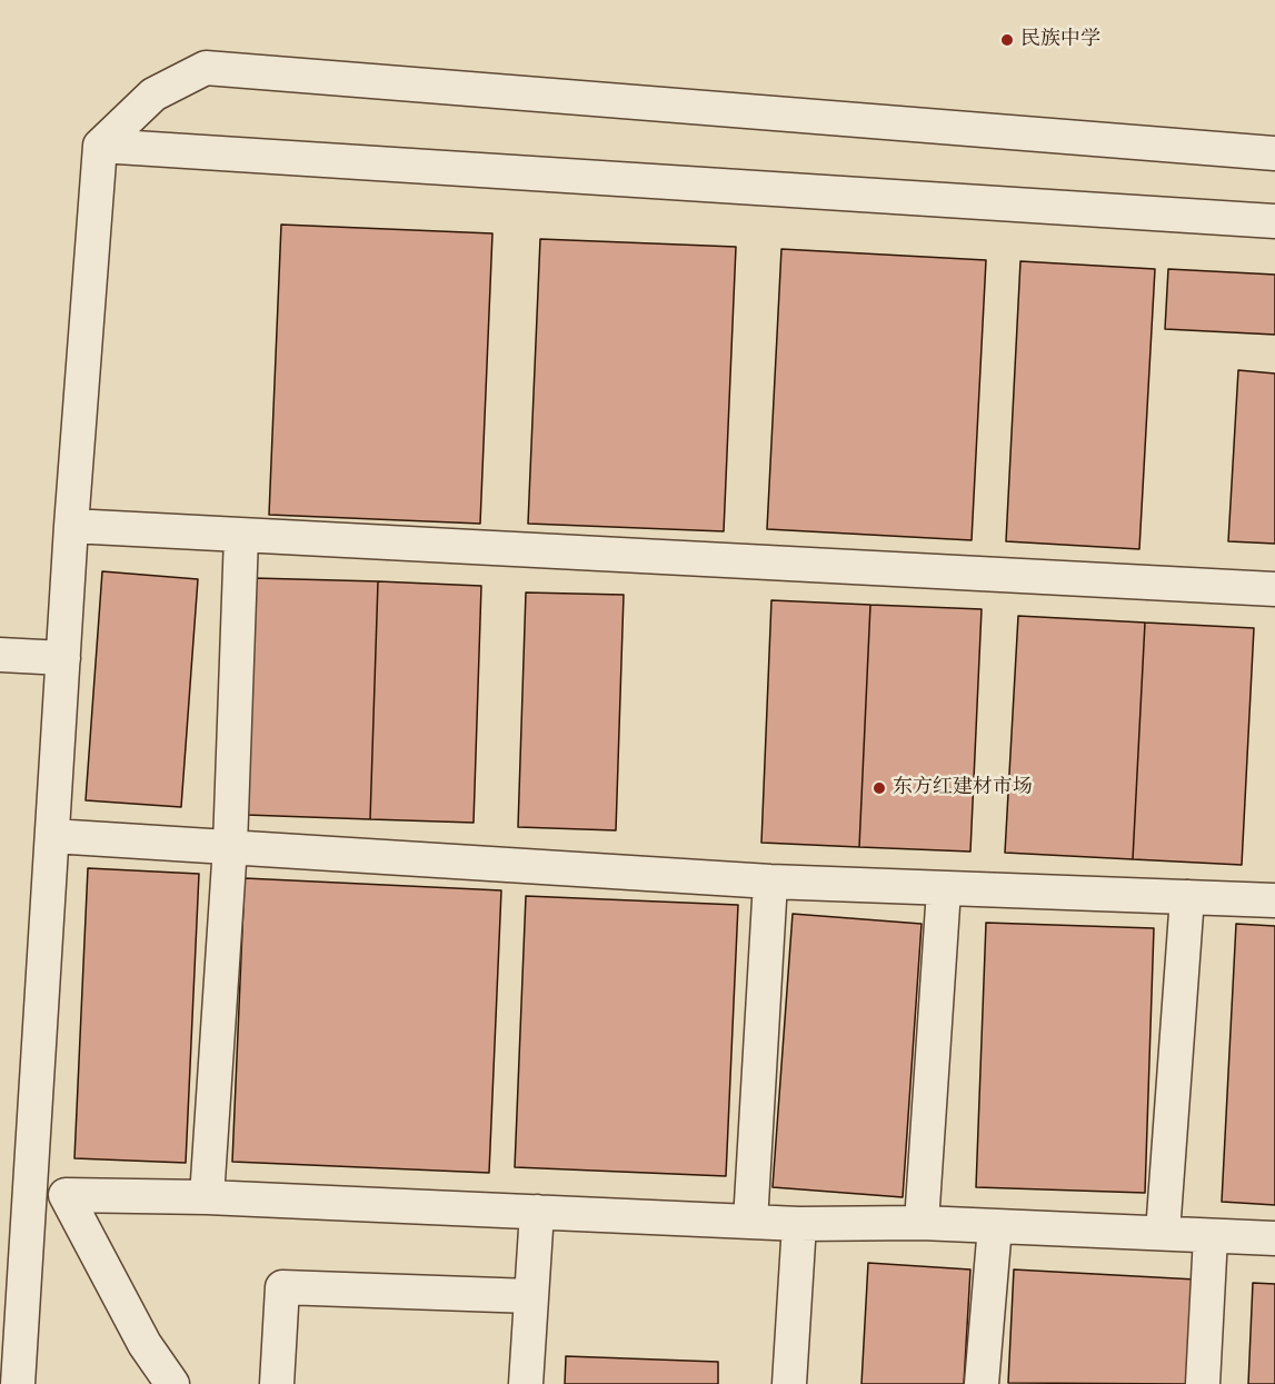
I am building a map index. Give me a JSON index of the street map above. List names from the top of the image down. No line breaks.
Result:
{"places":["民族中学","东方红建材市场"]}
